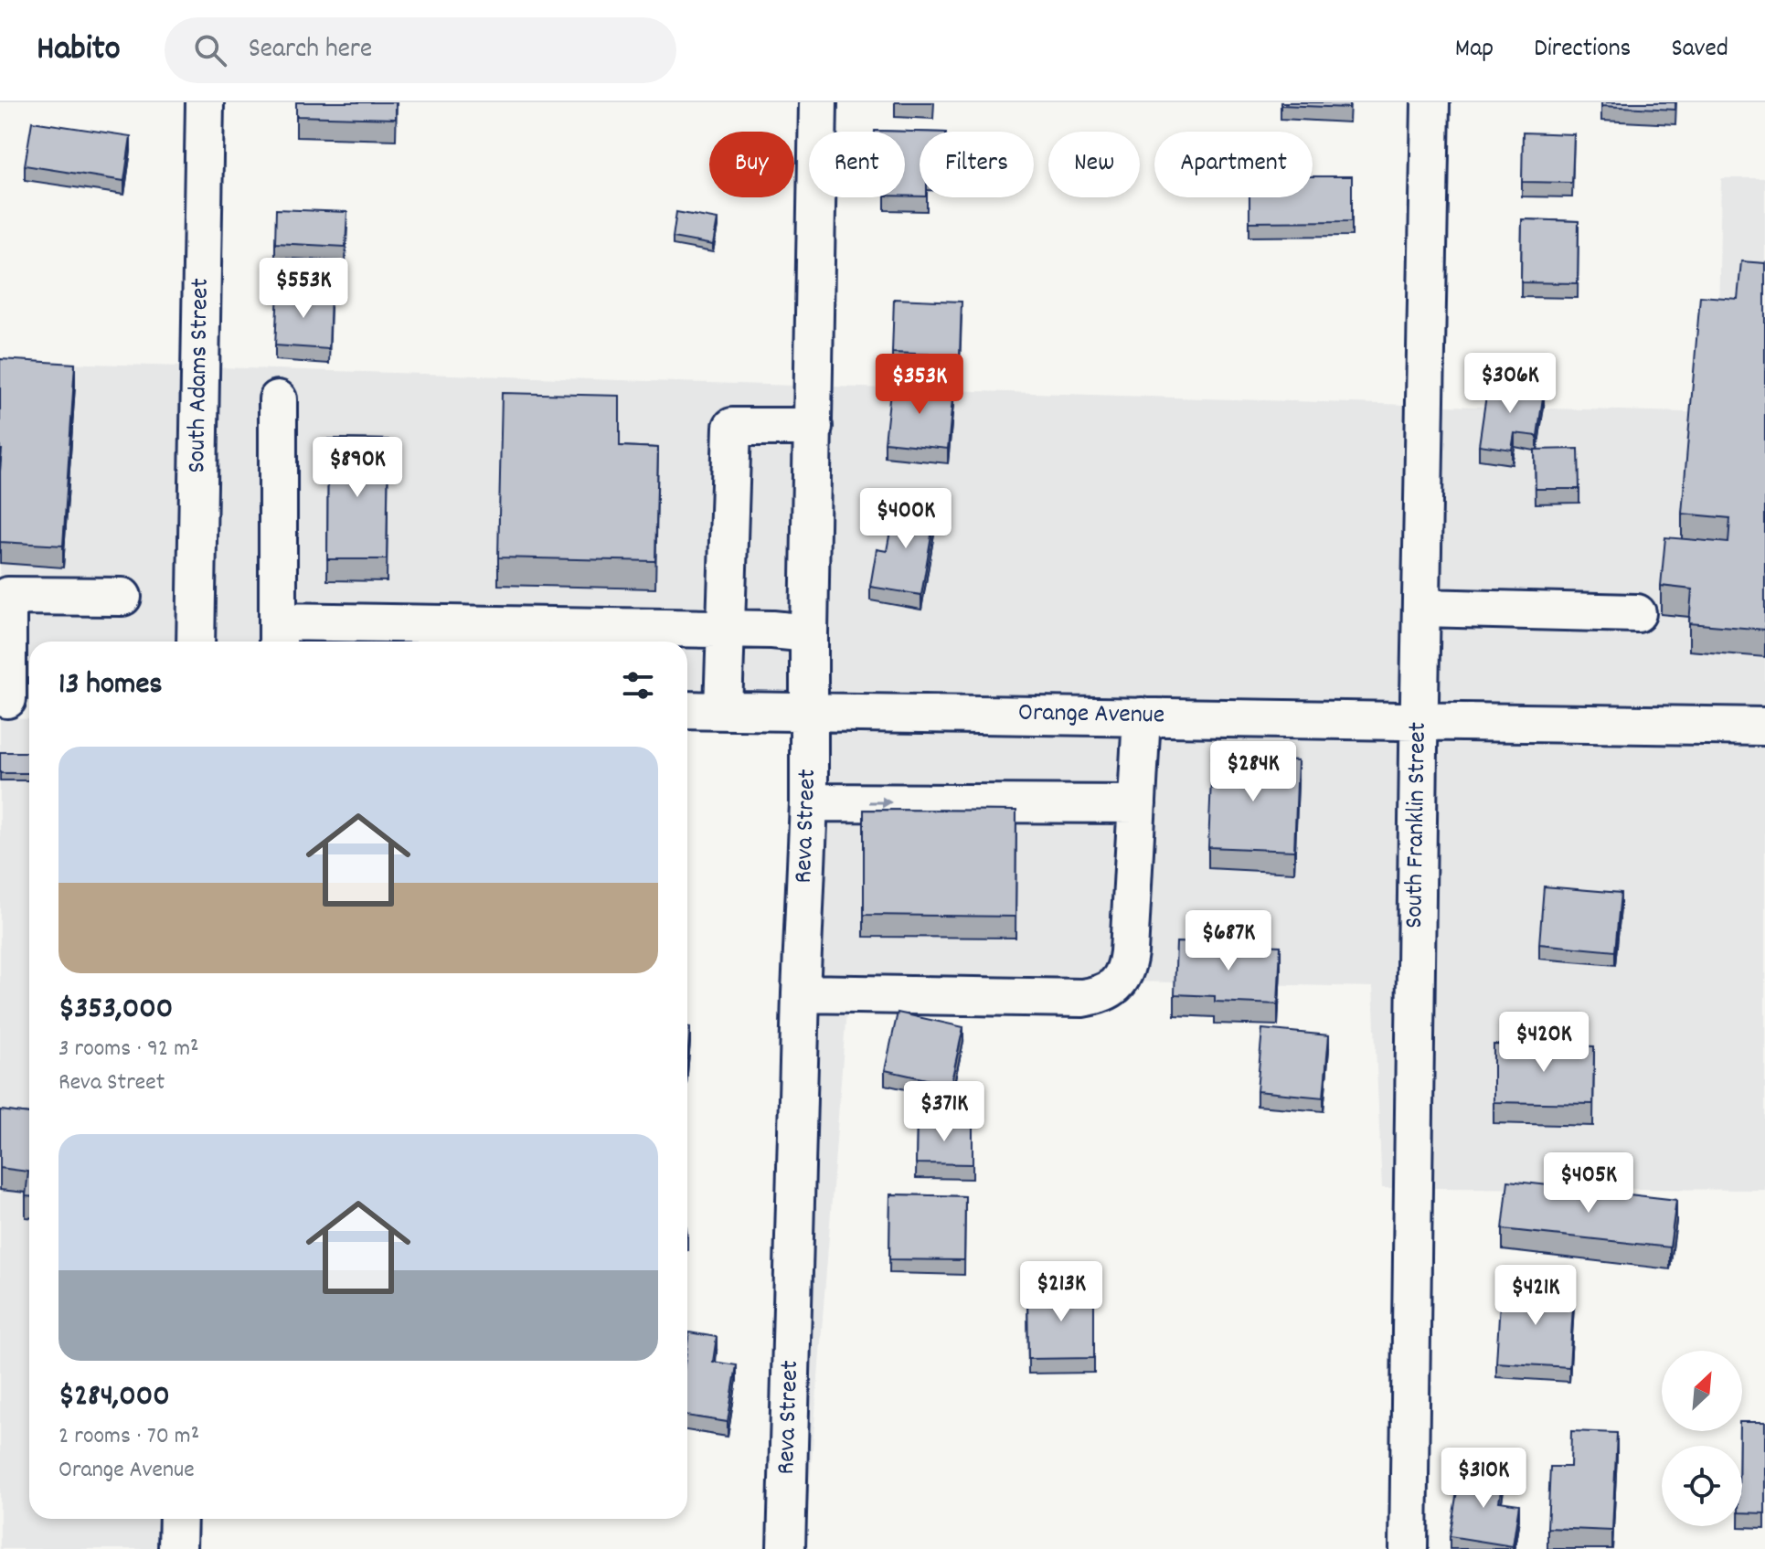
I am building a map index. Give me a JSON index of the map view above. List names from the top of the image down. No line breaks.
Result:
{"streets":{"street":["South Adams Street","Orange Avenue","South Franklin Street","Reva Street"]},"crossings":[["Orange Avenue","South Franklin Street"],["Orange Avenue","Reva Street"]],"north":"top right","page":{"header":"Habito","search":"Search here","nav":["Map","Directions","Saved"],"chip":["Buy","Rent","Filters","New","Apartment"],"price":["$553K","$306K","$353K","$890K","$400K","$284K","$687K","$420K","$371K","$405K","$213K","$421K","$310K"],"heading":"13 homes","list":[{"name":"$353,000","note":"3 rooms · 92 m² · Reva Street"},{"name":"$284,000","note":"2 rooms · 70 m² · Orange Avenue"}]}}
